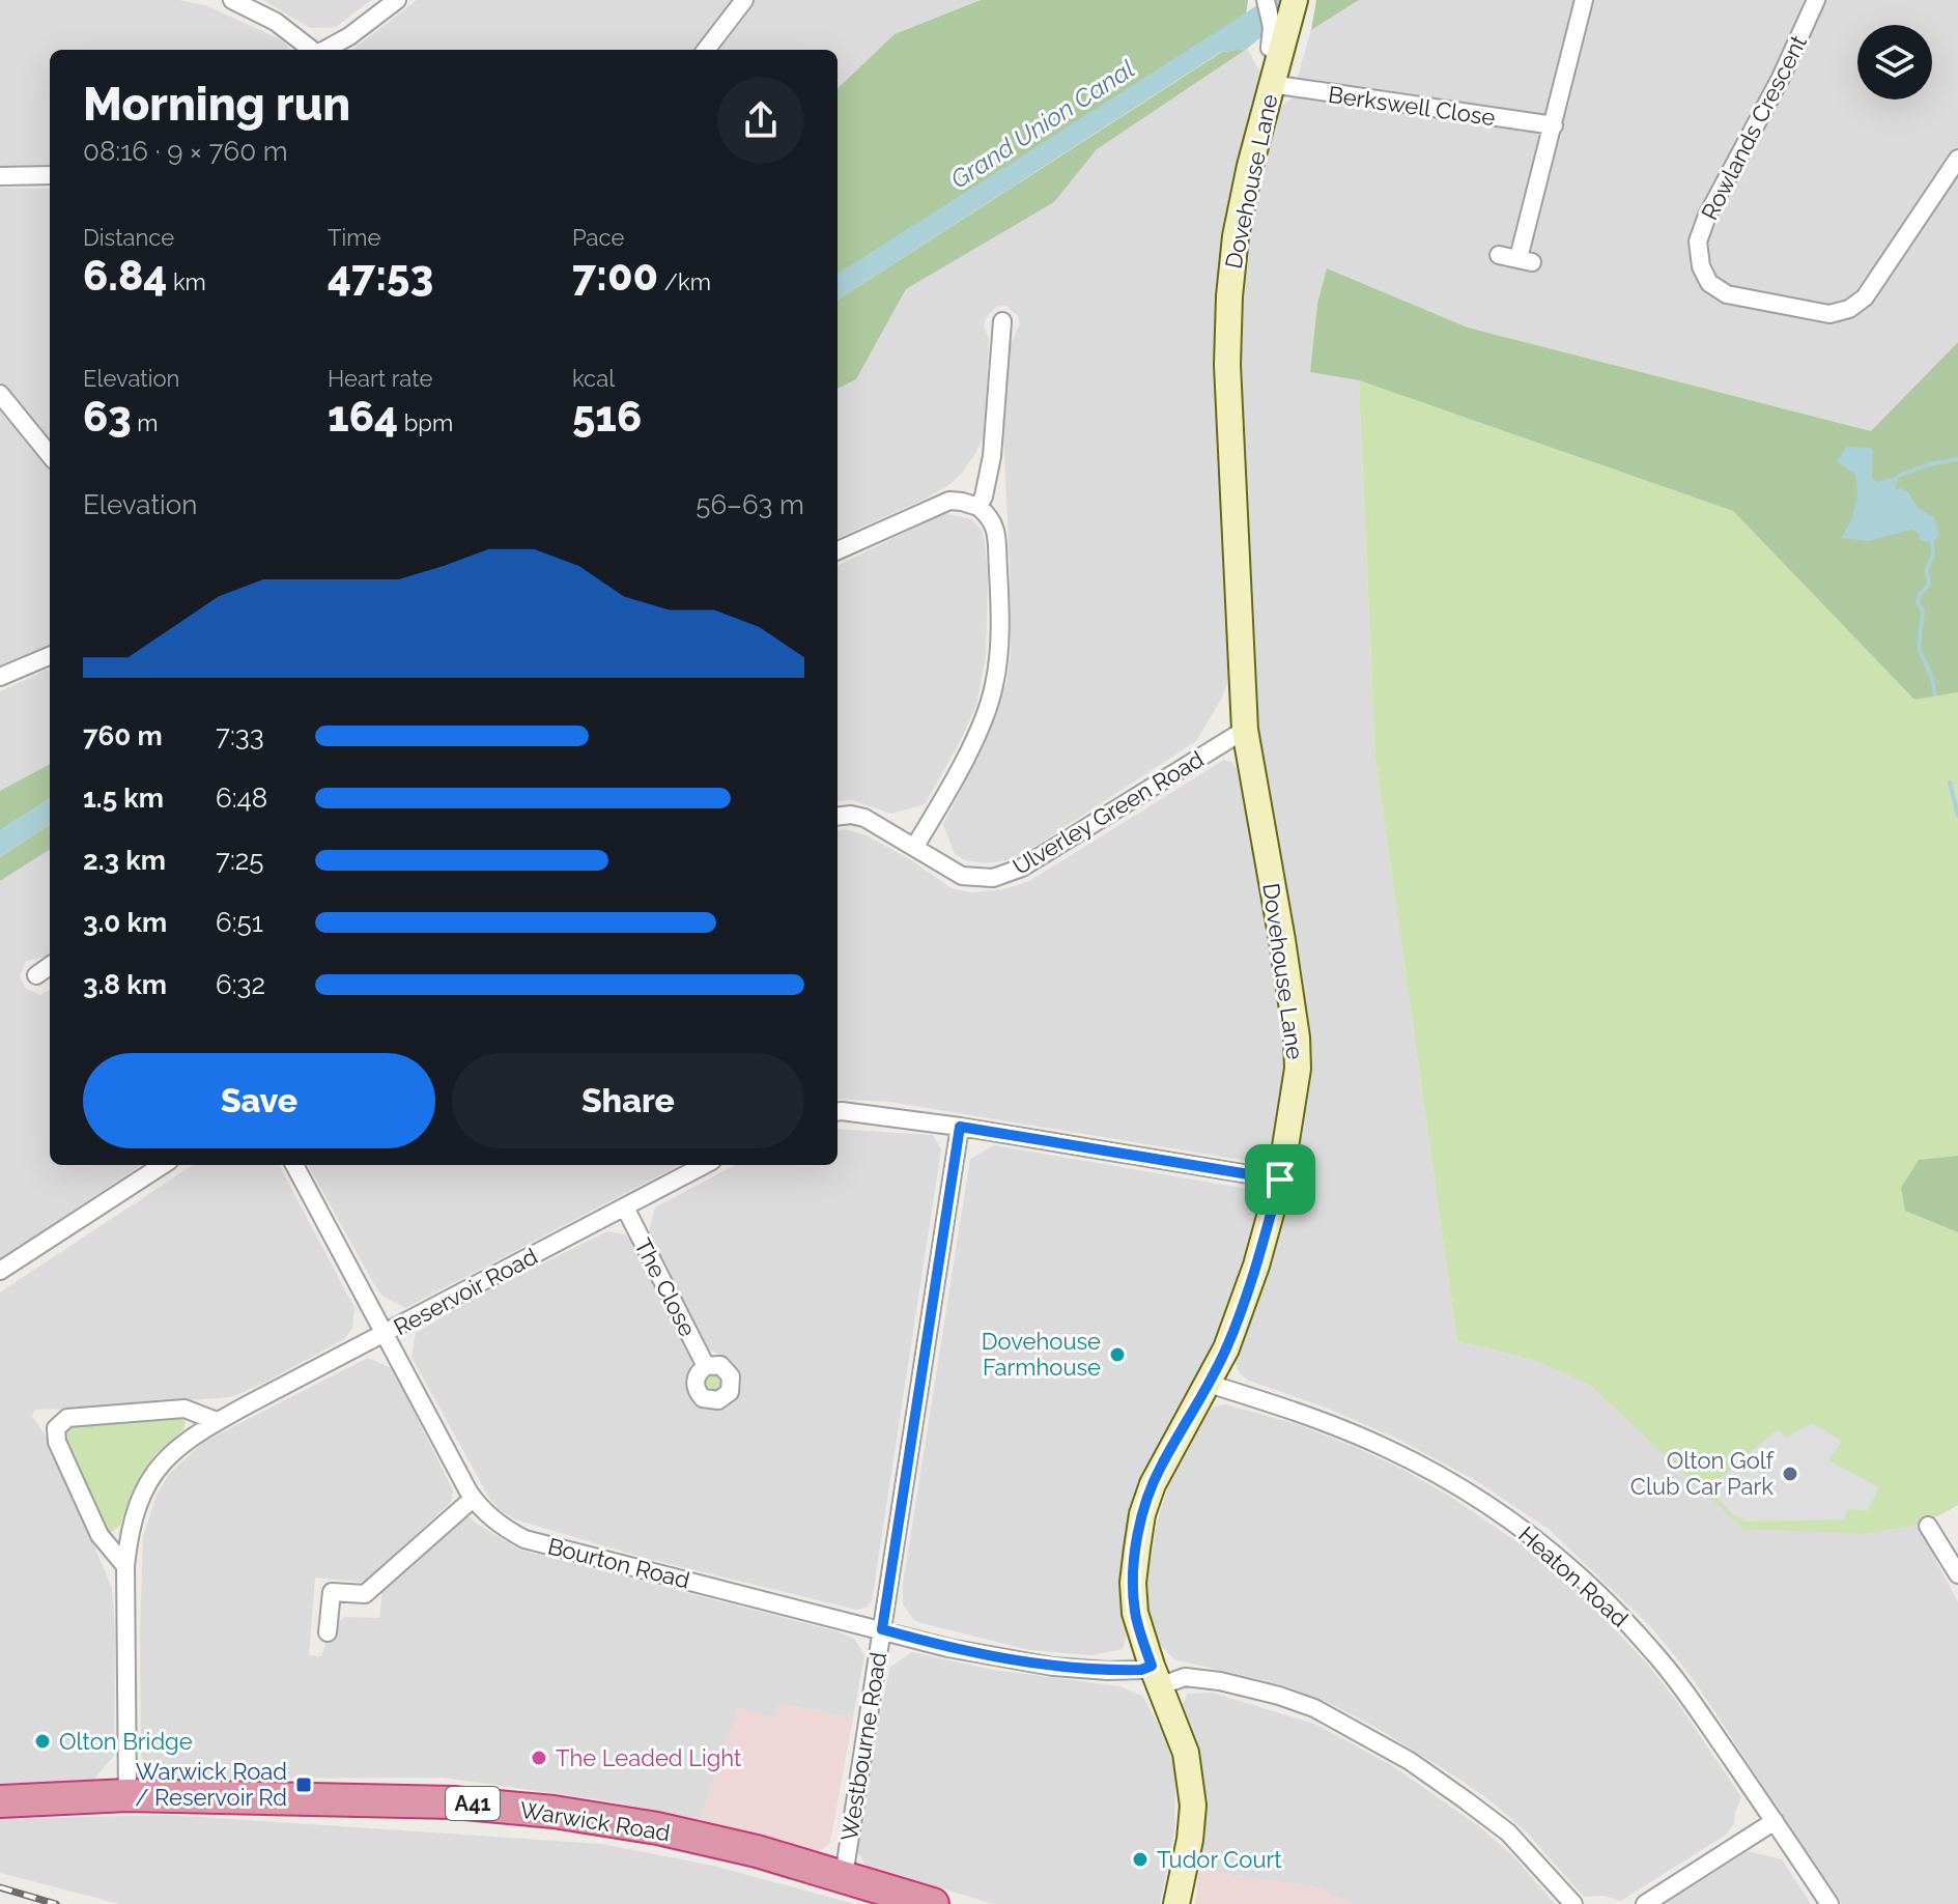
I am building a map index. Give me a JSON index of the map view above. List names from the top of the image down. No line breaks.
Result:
{"streets":{"highway":["A41","Warwick Road"],"street":["Berkswell Close","Rowlands Crescent","Dovehouse Lane","Ulverley Green Road","The Close","Reservoir Road","Bourton Road","Heaton Road","Westbourne Road"]},"crossings":[["Berkswell Close","Dovehouse Lane"],["Dovehouse Lane","Ulverley Green Road"],["Dovehouse Lane","Bourton Road"],["Dovehouse Lane","Heaton Road"],["The Close","Reservoir Road"],["Reservoir Road","Bourton Road"],["Reservoir Road","Warwick Road"],["Bourton Road","Westbourne Road"],["Westbourne Road","Warwick Road"]],"water":["Grand Union Canal"],"places":{"other":["Dovehouse Farmhouse","Olton Golf Club Car Park","Olton Bridge","The Leaded Light","Tudor Court"],"transit":["Warwick Road / Reservoir Rd"]},"page":{"heading":["Morning run","08:16 · 9 × 760 m"],"stats":[["Distance","6.84 km"],["Time","47:53"],["Pace","7:00 /km"],["Elevation","63 m"],["Heart rate","164 bpm"],["kcal","516"]],"chart":["Elevation","56–63 m"],"list":[{"name":"760 m","note":"7:33"},{"name":"1.5 km","note":"6:48"},{"name":"2.3 km","note":"7:25"},{"name":"3.0 km","note":"6:51"},{"name":"3.8 km","note":"6:32"}],"buttons":["Save","Share"]}}
